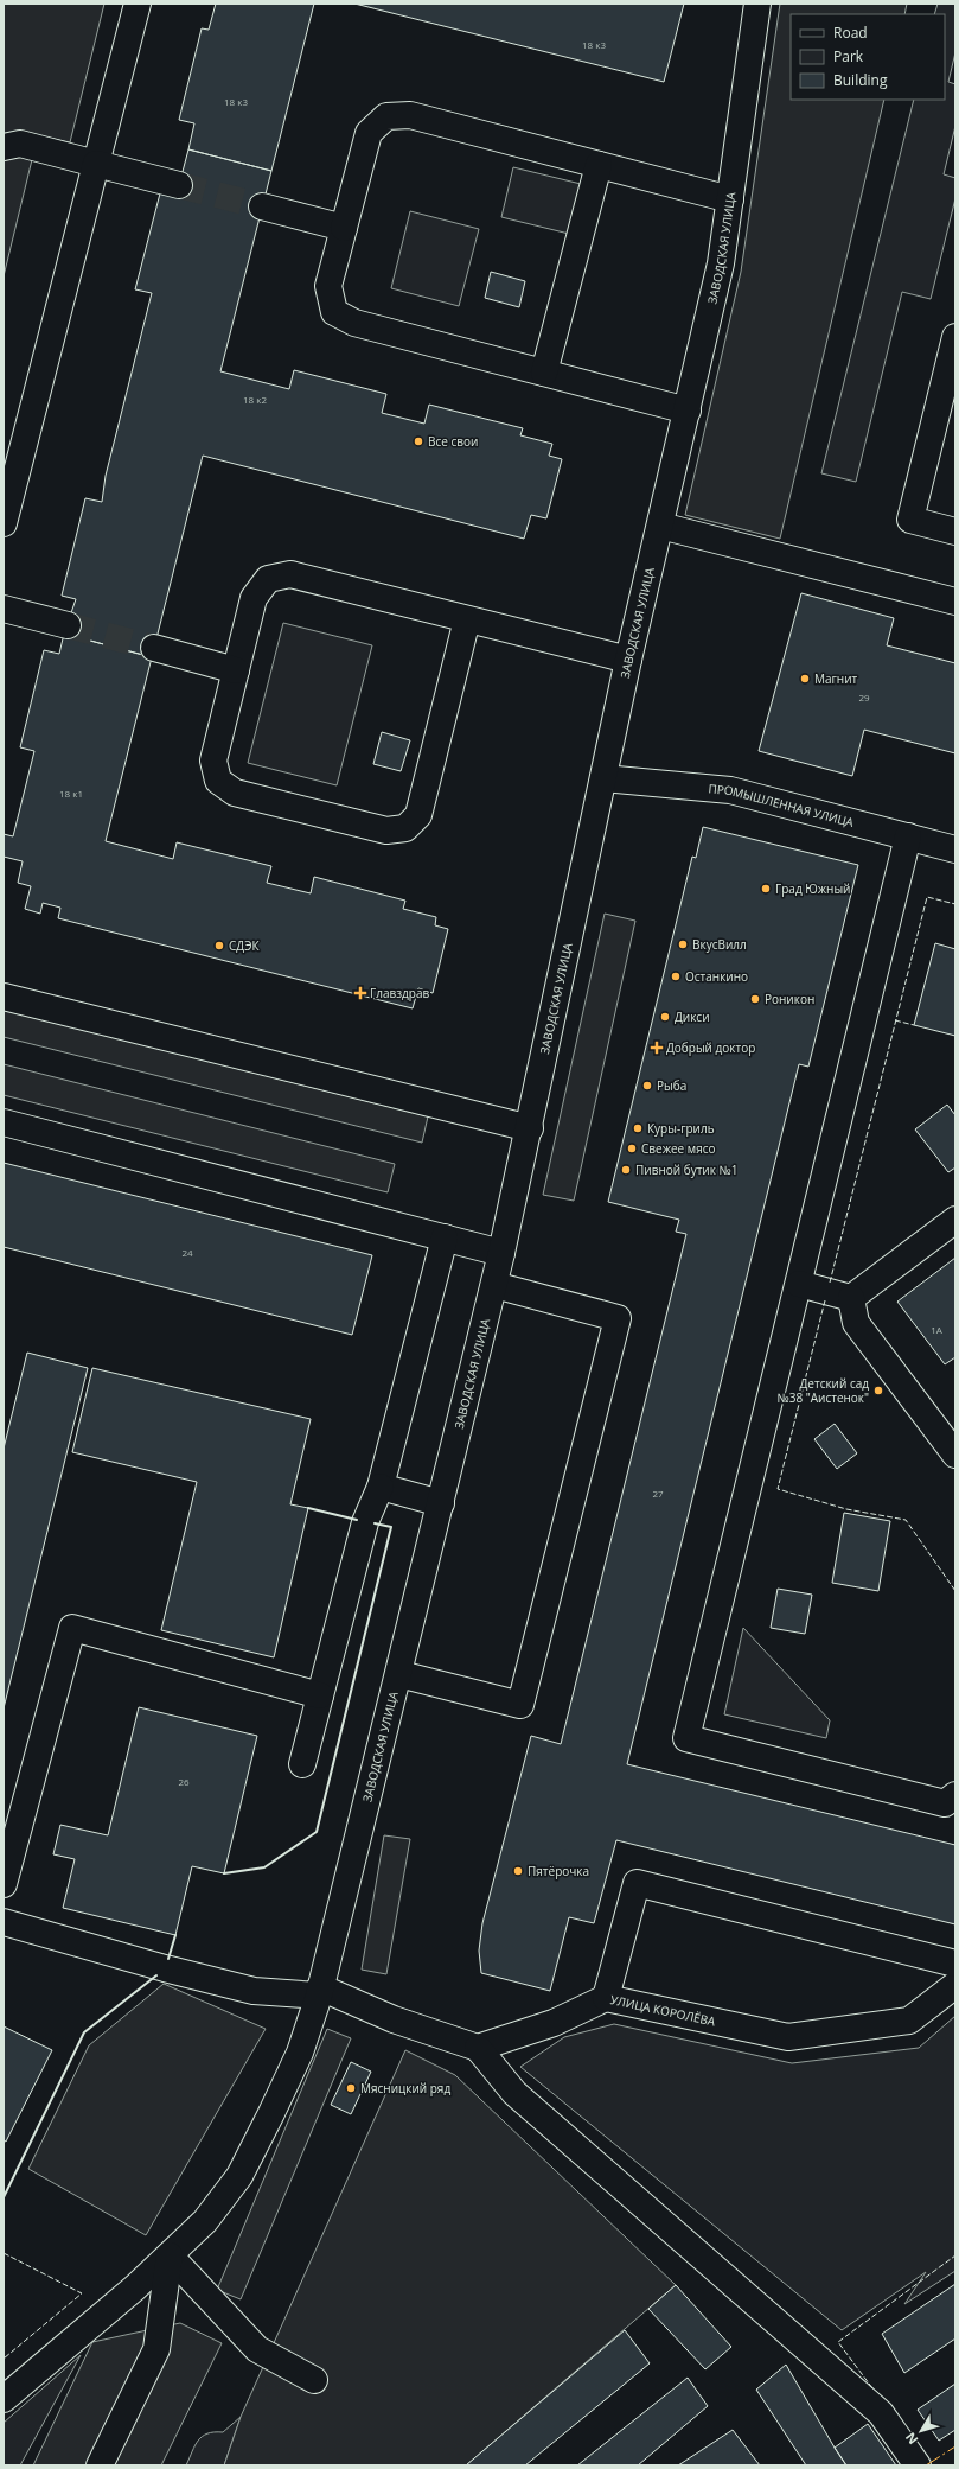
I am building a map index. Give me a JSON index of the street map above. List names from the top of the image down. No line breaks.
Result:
{"streets":{"street":["ЗАВОДСКАЯ УЛИЦА","ПРОМЫШЛЕННАЯ УЛИЦА","УЛИЦА КОРОЛЁВА"]},"crossings":[["ЗАВОДСКАЯ УЛИЦА","ПРОМЫШЛЕННАЯ УЛИЦА"]],"places":{"other":["Все свои","Магнит","Град Южный","ВкусВилл","СДЭК","Останкино","Роникон","Дикси","Рыба","Куры-гриль","Свежее мясо","Пивной бутик №1","Детский сад №38 \"Аистенок\"","Пятёрочка","Мясницкий ряд"],"health":["Главздрав","Добрый доктор"]},"house_numbers":["18 к3","18 к3","18 к2","29","18 к1","24","1А","27","26"],"legend":["Road","Park","Building"],"north":"bottom left"}
